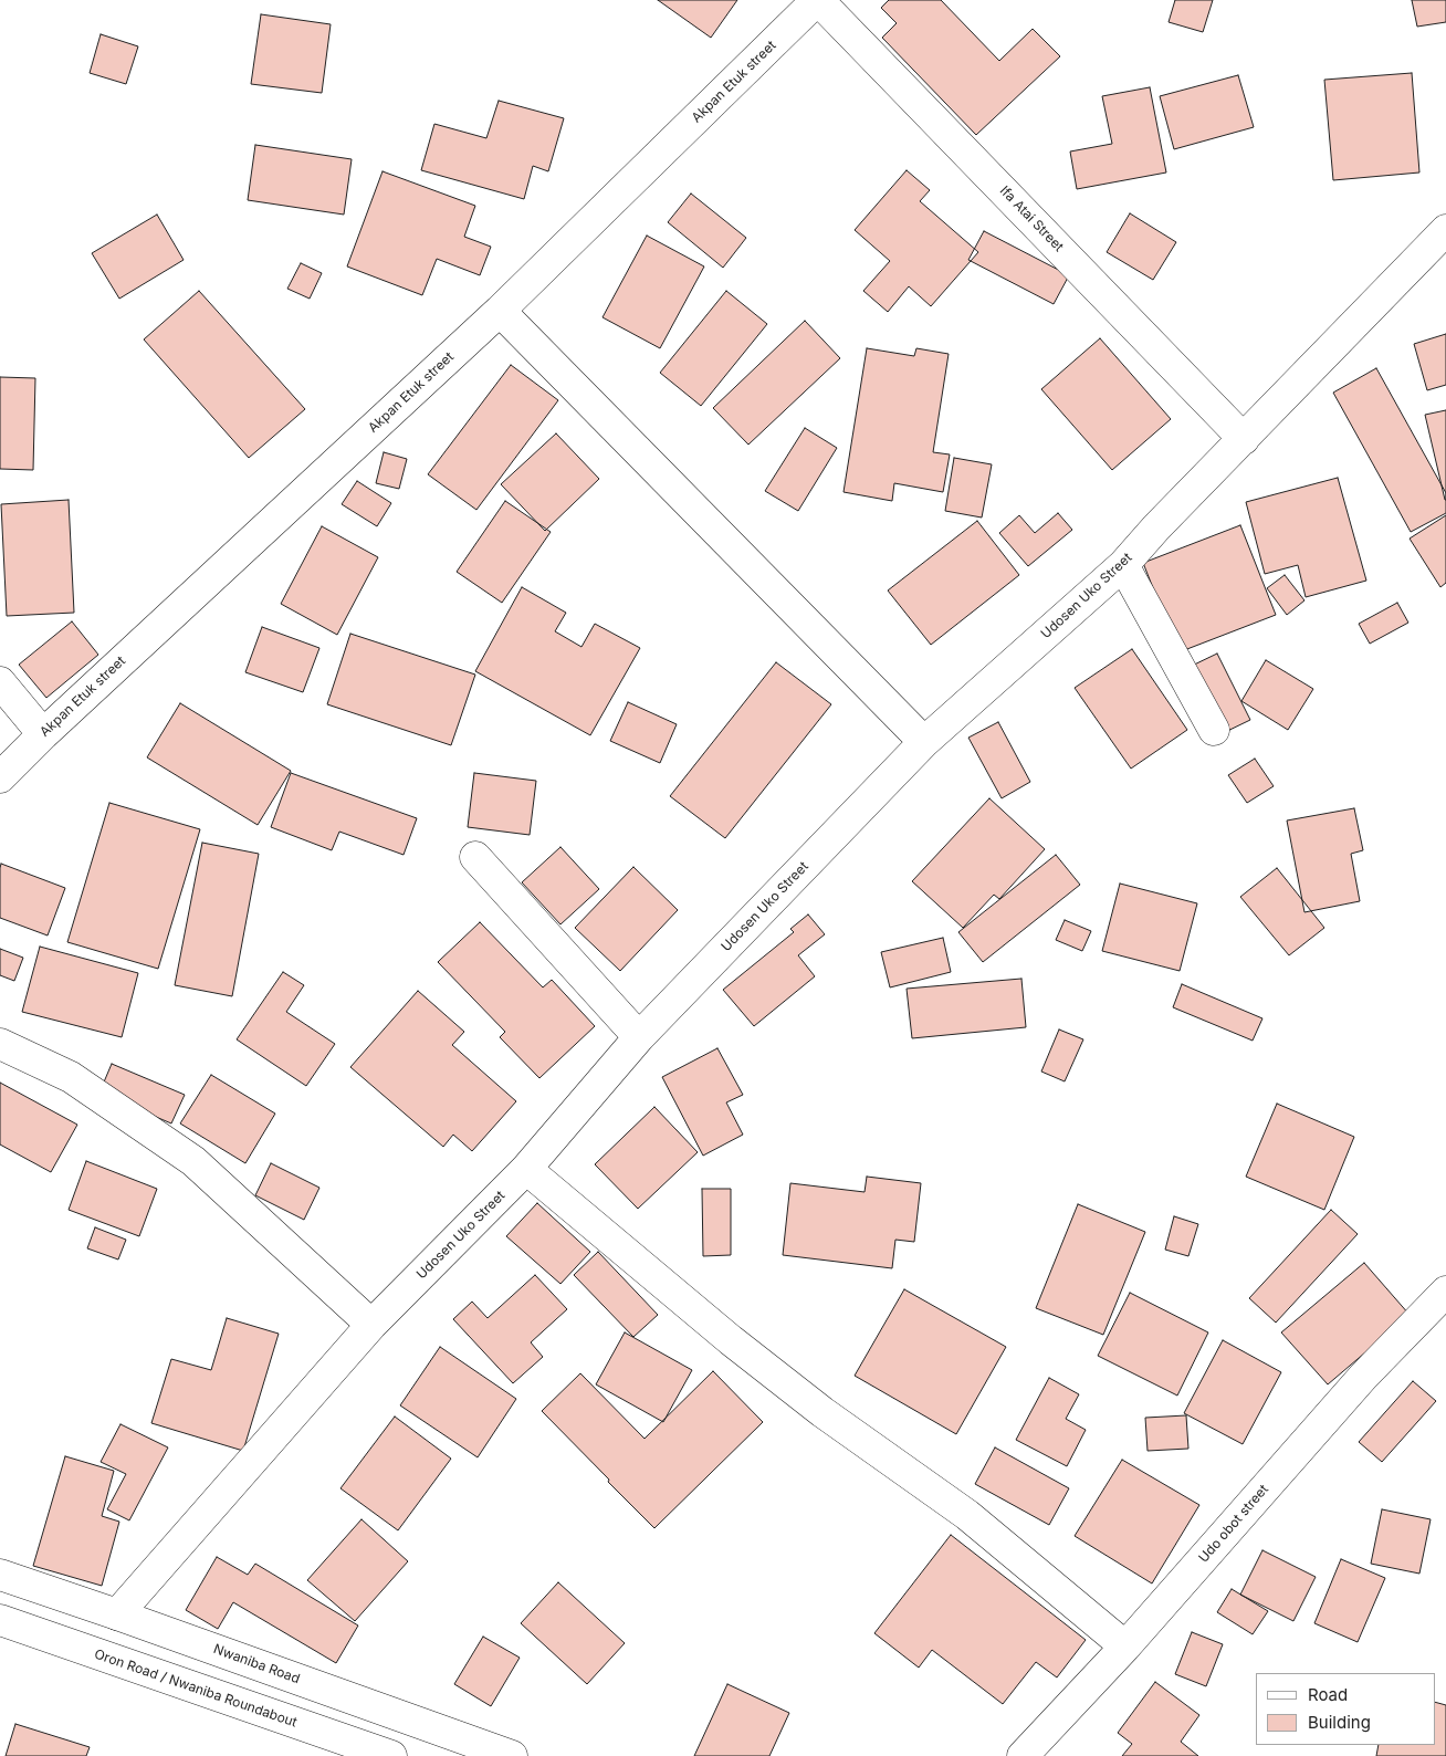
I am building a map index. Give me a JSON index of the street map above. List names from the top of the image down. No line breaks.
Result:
{"streets":{"street":["Akpan Etuk street","Ifa Atai Street","Udosen Uko Street","Udo obot street","Nwaniba Road","Oron Road / Nwaniba Roundabout"]},"crossings":[["Akpan Etuk street","Ifa Atai Street"],["Ifa Atai Street","Udosen Uko Street"],["Udosen Uko Street","Nwaniba Road"]],"legend":["Road","Building"]}
